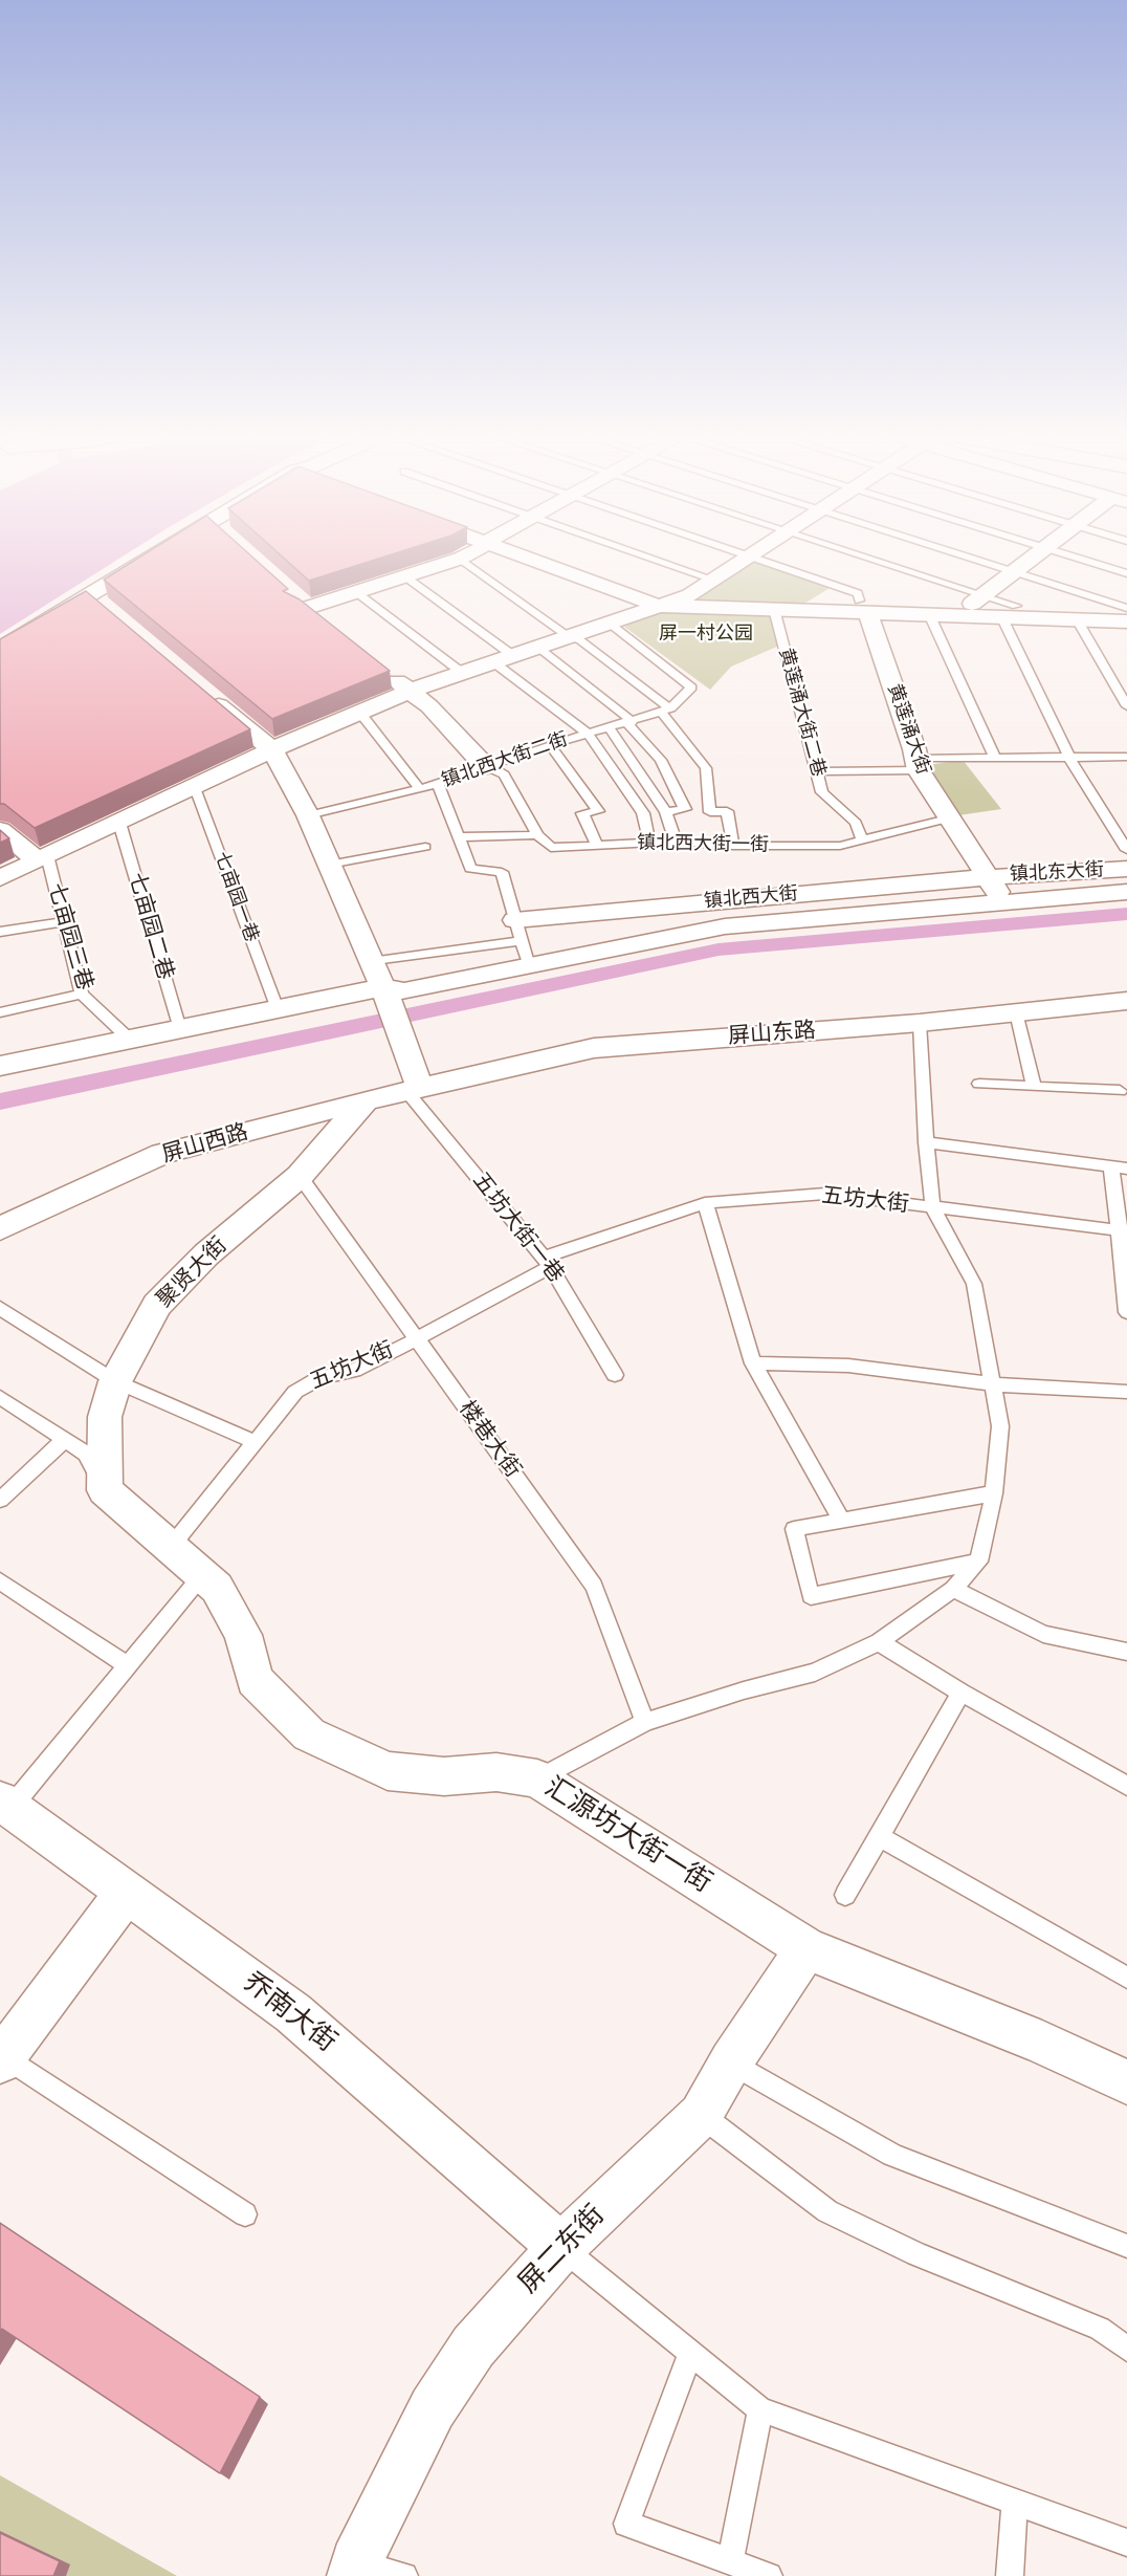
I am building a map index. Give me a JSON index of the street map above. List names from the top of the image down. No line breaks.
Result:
{"streets":{"street":["黄莲涌大街","镇北东大街","镇北西大街","屏山东路","屏山西路","聚贤大街","汇源坊大街一街","乔南大街","屏二东街"],"lane":["黄莲涌大街二巷","镇北西大街二街","镇北西大街一街","七亩园一巷","七亩园二巷","七亩园三巷","五坊大街","五坊大街一巷","楼巷大街"]},"crossings":[["黄莲涌大街二巷","镇北西大街一街"],["黄莲涌大街","镇北西大街一街"],["黄莲涌大街","镇北东大街"],["黄莲涌大街","镇北西大街"],["镇北东大街","镇北西大街"],["屏山东路","屏山西路"],["屏山东路","五坊大街一巷"],["屏山西路","五坊大街一巷"],["屏山西路","聚贤大街"],["五坊大街","五坊大街一巷"],["五坊大街","楼巷大街"],["五坊大街","汇源坊大街一街"],["聚贤大街","楼巷大街"],["聚贤大街","汇源坊大街一街"],["汇源坊大街一街","屏二东街"],["乔南大街","屏二东街"]],"parks":["屏一村公园"]}
